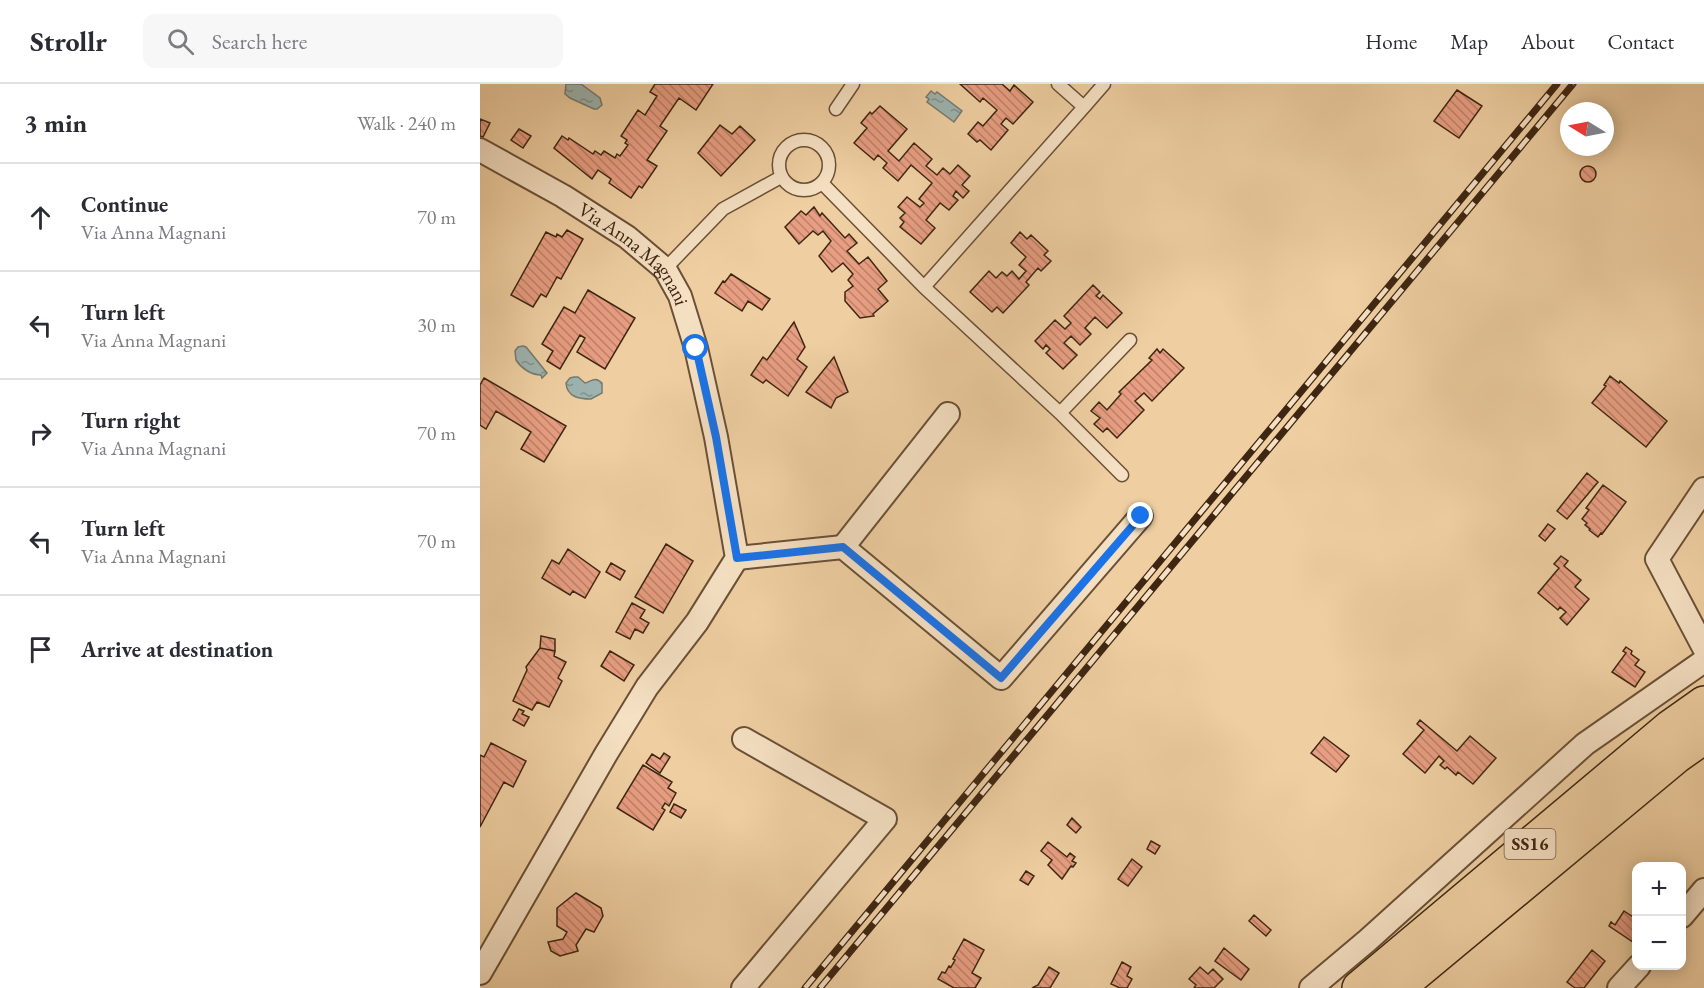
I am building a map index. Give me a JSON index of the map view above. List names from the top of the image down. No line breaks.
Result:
{"streets":{"highway":["SS16"],"street":["Via Anna Magnani"]},"north":"left","page":{"header":"Strollr","search":"Search here","nav":["Home","Map","About","Contact"],"heading":["3 min","Walk · 240 m"],"list":[["Continue","Via Anna Magnani","70 m"],["Turn left","Via Anna Magnani","30 m"],["Turn right","Via Anna Magnani","70 m"],["Turn left","Via Anna Magnani","70 m"],"Arrive at destination"],"map_buttons":["+","−"]}}
